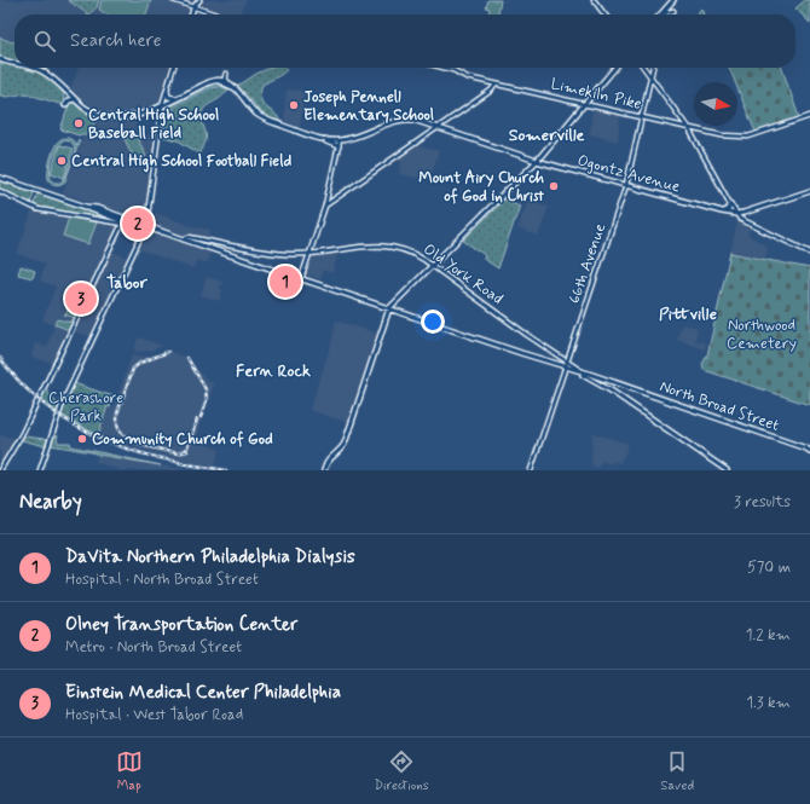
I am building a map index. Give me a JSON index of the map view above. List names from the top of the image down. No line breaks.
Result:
{"streets":{"main road":["Ogontz Avenue","Old York Road","North Broad Street"],"street":["Limekiln Pike","66th Avenue"]},"crossings":[["Limekiln Pike","66th Avenue"],["Ogontz Avenue","66th Avenue"],["66th Avenue","Old York Road"],["66th Avenue","North Broad Street"],["Old York Road","North Broad Street"]],"districts":["Somerville","Tabor","Pittville","Fern Rock"],"parks":["Northwood Cemetery","Cherashore Park"],"places":["Joseph Pennell Elementary School","Central High School Baseball Field","Central High School Football Field","Mount Airy Church of God in Christ","Community Church of God"],"north":"right","page":{"search":"Search here","pins":["2","1","3"],"heading":["Nearby","3 results"],"list":[{"mark":"1","name":"DaVita Northern Philadelphia Dialysis","note":"Hospital · North Broad Street","value":"570 m"},{"mark":"2","name":"Olney Transportation Center","note":"Metro · North Broad Street","value":"1.2 km"},{"mark":"3","name":"Einstein Medical Center Philadelphia","note":"Hospital · West Tabor Road","value":"1.3 km"}],"nav":["Map","Directions","Saved"]}}
